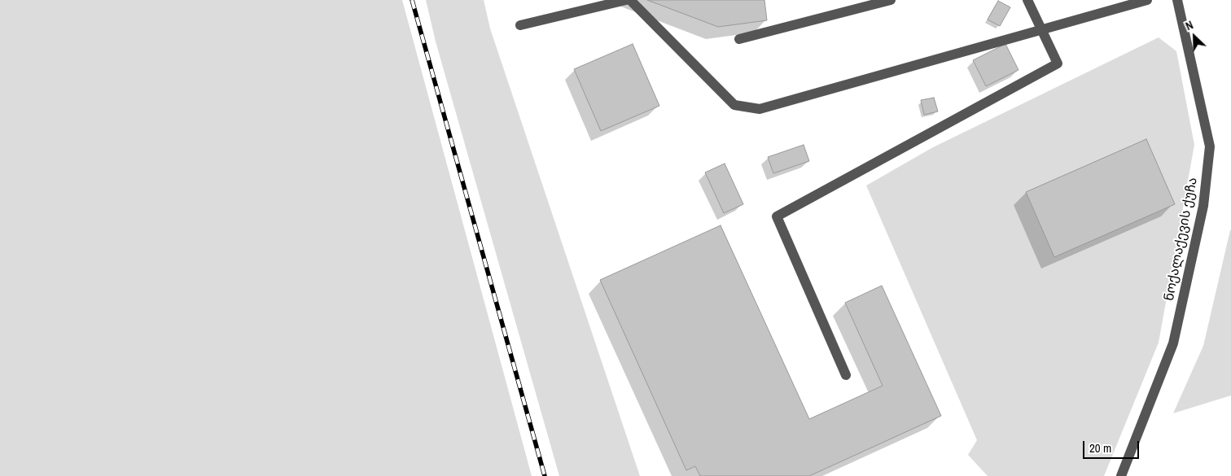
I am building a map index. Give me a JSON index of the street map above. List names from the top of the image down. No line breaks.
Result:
{"streets":{"street":["ნოქალაქევის ქუჩა"]},"scale_bar":"20 m","north":"top left"}
